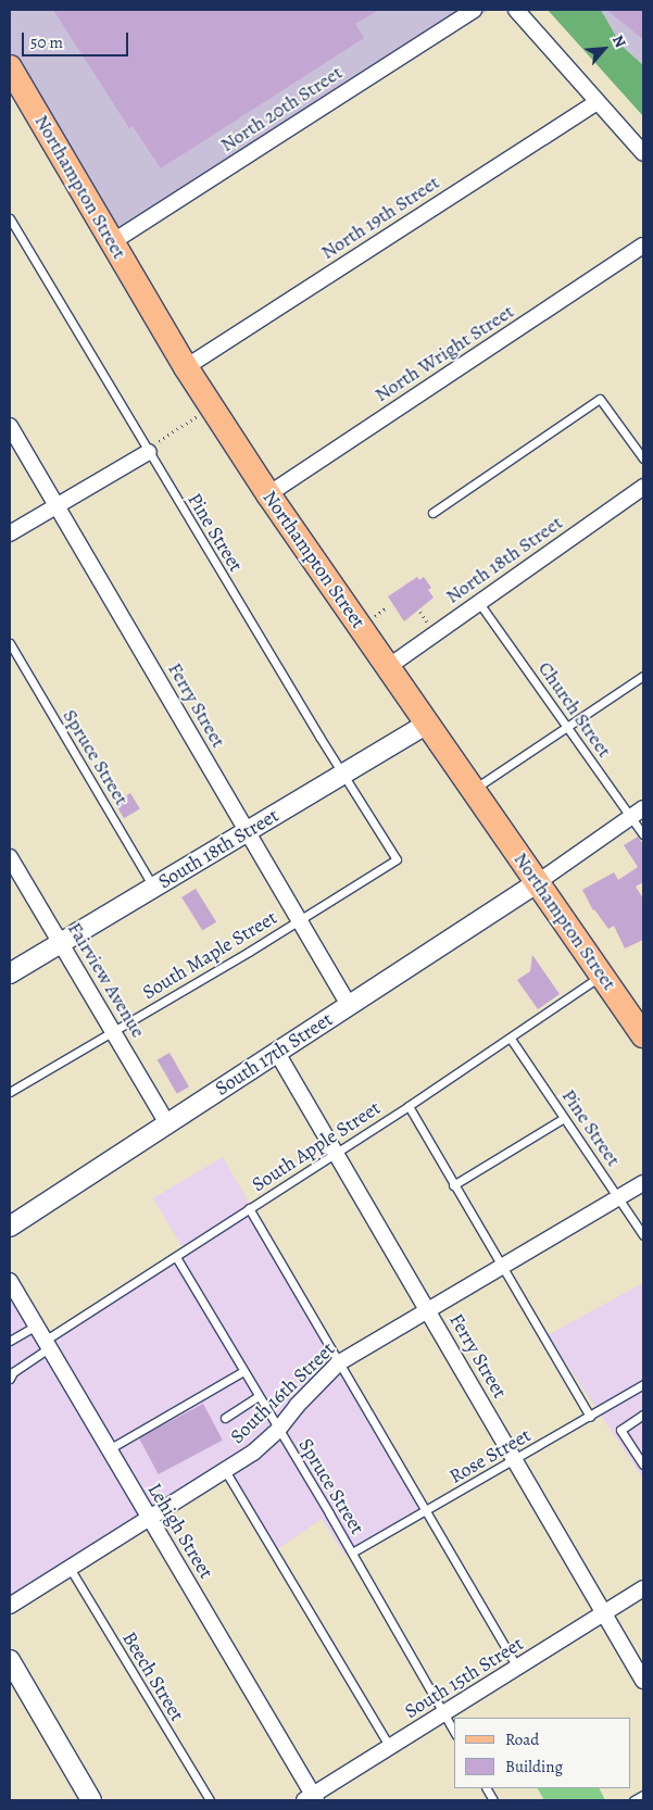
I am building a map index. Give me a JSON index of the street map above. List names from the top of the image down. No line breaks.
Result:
{"streets":{"main road":["Northampton Street"],"street":["North 20th Street","North 19th Street","North Wright Street","North 18th Street","Ferry Street","South 18th Street","Fairview Avenue","South 17th Street","South 16th Street","Lehigh Street","South 15th Street"],"lane":["Pine Street","Church Street","Spruce Street","South Maple Street","South Apple Street","Rose Street","Beech Street"]},"crossings":[["North 20th Street","Northampton Street"],["Northampton Street","North 19th Street"],["Northampton Street","North Wright Street"],["Northampton Street","North 18th Street"],["Northampton Street","South 18th Street"],["Northampton Street","South 17th Street"],["Northampton Street","South Apple Street"],["Pine Street","South 18th Street"],["Pine Street","South Maple Street"],["Pine Street","South Apple Street"],["Pine Street","South 16th Street"],["North 18th Street","Church Street"],["Ferry Street","South 18th Street"],["Ferry Street","South Maple Street"],["Ferry Street","South 17th Street"],["Ferry Street","South Apple Street"],["Ferry Street","South 16th Street"],["Ferry Street","Rose Street"],["Ferry Street","South 15th Street"],["Spruce Street","South 18th Street"],["Spruce Street","South Apple Street"],["Spruce Street","South 16th Street"],["Spruce Street","Rose Street"],["Spruce Street","South 15th Street"],["South 18th Street","Fairview Avenue"],["South Maple Street","Fairview Avenue"],["Fairview Avenue","South 17th Street"],["South Apple Street","Lehigh Street"],["South 16th Street","Lehigh Street"],["South 16th Street","Beech Street"],["Lehigh Street","South 15th Street"]],"legend":["Road","Building"],"scale_bar":"50 m","north":"top right"}
